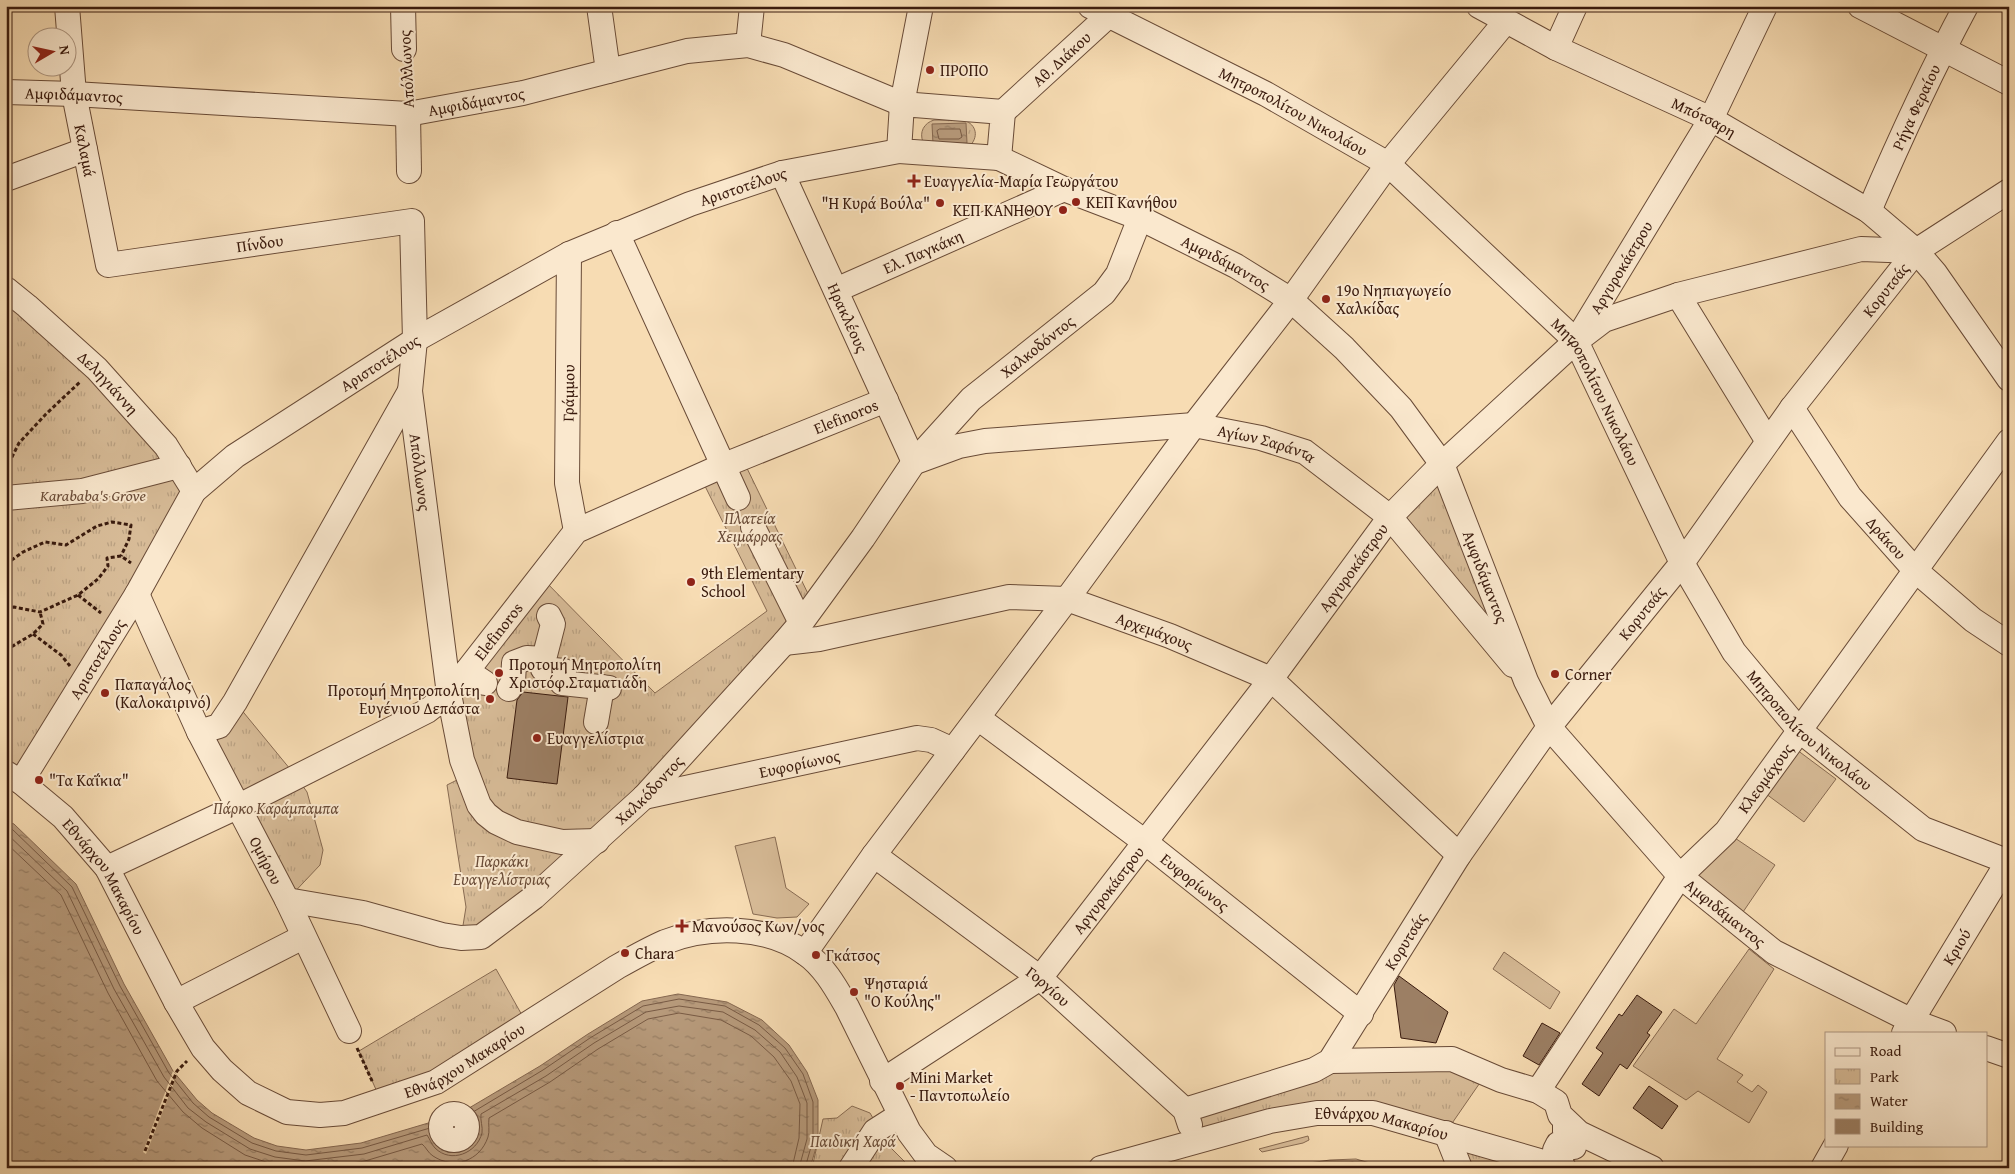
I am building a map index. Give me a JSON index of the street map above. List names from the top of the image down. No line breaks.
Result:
{"streets":{"street":["Αθ. Διάκου","Απόλλωνος","Αμφιδάμαντος","Ρήγα Φεραίου","Μητροπολίτου Νικολάου","Μπότσαρη","Καλαμά","Αριστοτέλους","Πίνδου","Ελ. Παγκάκη","Αργυροκάστρου","Κορυτσάς","Ηρακλέους","Χαλκοδόντος","Δεληγιάννη","Γράμμου","Elefinoros","Αγίων Σαράντα","Δράκου","Αρχεμάχους","Ευφορίωνος","Κλεομάχους","Χαλκόδοντος","Ομήρου","Εθνάρχου Μακαρίου","Κριού","Γοργίου"]},"crossings":[["Αθ. Διάκου","Αμφιδάμαντος"],["Αθ. Διάκου","Μητροπολίτου Νικολάου"],["Απόλλωνος","Αμφιδάμαντος"],["Απόλλωνος","Αριστοτέλους"],["Απόλλωνος","Πίνδου"],["Απόλλωνος","Elefinoros"],["Απόλλωνος","Χαλκόδοντος"],["Αμφιδάμαντος","Καλαμά"],["Αμφιδάμαντος","Αριστοτέλους"],["Αμφιδάμαντος","Ελ. Παγκάκη"],["Αμφιδάμαντος","Αργυροκάστρου"],["Αμφιδάμαντος","Κορυτσάς"],["Αμφιδάμαντος","Χαλκοδόντος"],["Αμφιδάμαντος","Αγίων Σαράντα"],["Αμφιδάμαντος","Κλεομάχους"],["Αμφιδάμαντος","Κριού"],["Ρήγα Φεραίου","Μπότσαρη"],["Μητροπολίτου Νικολάου","Αργυροκάστρου"],["Μητροπολίτου Νικολάου","Κορυτσάς"],["Μητροπολίτου Νικολάου","Κλεομάχους"],["Μητροπολίτου Νικολάου","Κριού"],["Μπότσαρη","Αργυροκάστρου"],["Μπότσαρη","Κορυτσάς"],["Καλαμά","Πίνδου"],["Αριστοτέλους","Ηρακλέους"],["Αριστοτέλους","Δεληγιάννη"],["Αριστοτέλους","Γράμμου"],["Αριστοτέλους","Ομήρου"],["Αριστοτέλους","Εθνάρχου Μακαρίου"],["Ελ. Παγκάκη","Ηρακλέους"],["Αργυροκάστρου","Αγίων Σαράντα"],["Αργυροκάστρου","Αρχεμάχους"],["Αργυροκάστρου","Ευφορίωνος"],["Αργυροκάστρου","Εθνάρχου Μακαρίου"],["Αργυροκάστρου","Γοργίου"],["Κορυτσάς","Δράκου"],["Κορυτσάς","Αρχεμάχους"],["Κορυτσάς","Ευφορίωνος"],["Ηρακλέους","Χαλκοδόντος"],["Ηρακλέους","Elefinoros"],["Ηρακλέους","Αγίων Σαράντα"],["Ηρακλέους","Χαλκόδοντος"],["Χαλκοδόντος","Αγίων Σαράντα"],["Χαλκοδόντος","Χαλκόδοντος"],["Γράμμου","Elefinoros"],["Elefinoros","Ομήρου"],["Elefinoros","Εθνάρχου Μακαρίου"],["Αγίων Σαράντα","Χαλκόδοντος"],["Δράκου","Κλεομάχους"],["Αρχεμάχους","Χαλκόδοντος"],["Ευφορίωνος","Χαλκόδοντος"],["Χαλκόδοντος","Ομήρου"],["Εθνάρχου Μακαρίου","Γοργίου"]],"parks":["Karababa's Grove","Πλατεία Χειμάρρας","Πάρκο Καράμπαμπα","Παρκάκι Ευαγγελίστριας","Παιδική Χαρά"],"places":{"other":["ΠΡΟΠΟ","ΚΕΠ Κανήθου","\"Η Κυρά Βούλα\"","ΚΕΠ ΚΑΝΗΘΟΥ","19ο Νηπιαγωγείο Χαλκίδας","9th Elementary School","Προτομή Μητροπολίτη Χριστόφ.Σταματιάδη","Corner","Παπαγάλος (Καλοκαιρινό)","Προτομή Μητροπολίτη Ευγένιου Δεπάστα","Ευαγγελίστρια","\"Τα Καΐκια\"","Chara","Γκάτσος","Ψησταριά \"Ο Κούλης\"","Mini Market - Παντοπωλείο"],"health":["Ευαγγελία-Μαρία Γεωργάτου","Μανούσος Κων/νος"]},"legend":["Road","Park","Water","Building"],"north":"right"}
